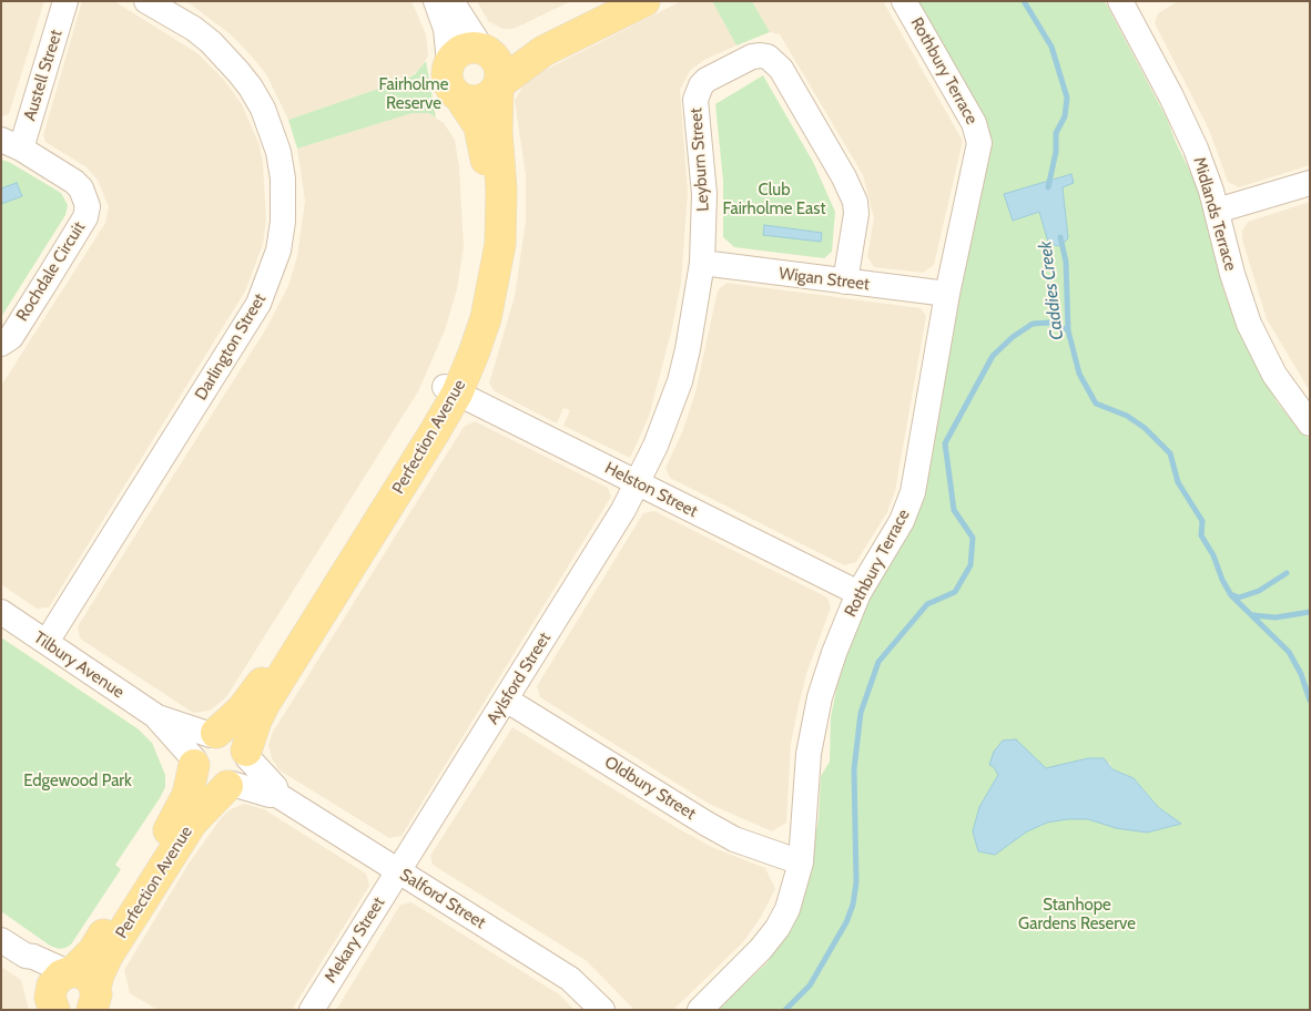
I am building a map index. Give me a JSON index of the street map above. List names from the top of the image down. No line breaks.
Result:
{"streets":{"main road":["Perfection Avenue"],"street":["Rothbury Terrace","Austell Street","Leyburn Street","Midlands Terrace","Rochdale Circuit","Wigan Street","Darlington Street","Helston Street","Tilbury Avenue","Aylsford Street","Oldbury Street","Salford Street","Mekary Street"]},"crossings":[["Rothbury Terrace","Wigan Street"],["Rothbury Terrace","Helston Street"],["Rothbury Terrace","Oldbury Street"],["Austell Street","Rochdale Circuit"],["Leyburn Street","Wigan Street"],["Leyburn Street","Helston Street"],["Leyburn Street","Aylsford Street"],["Darlington Street","Tilbury Avenue"],["Perfection Avenue","Helston Street"],["Perfection Avenue","Tilbury Avenue"],["Perfection Avenue","Salford Street"],["Helston Street","Aylsford Street"],["Tilbury Avenue","Salford Street"],["Aylsford Street","Oldbury Street"],["Aylsford Street","Salford Street"],["Aylsford Street","Mekary Street"],["Salford Street","Mekary Street"]],"water":["Caddies Creek"],"parks":["Fairholme Reserve","Club Fairholme East","Edgewood Park","Stanhope Gardens Reserve"]}
